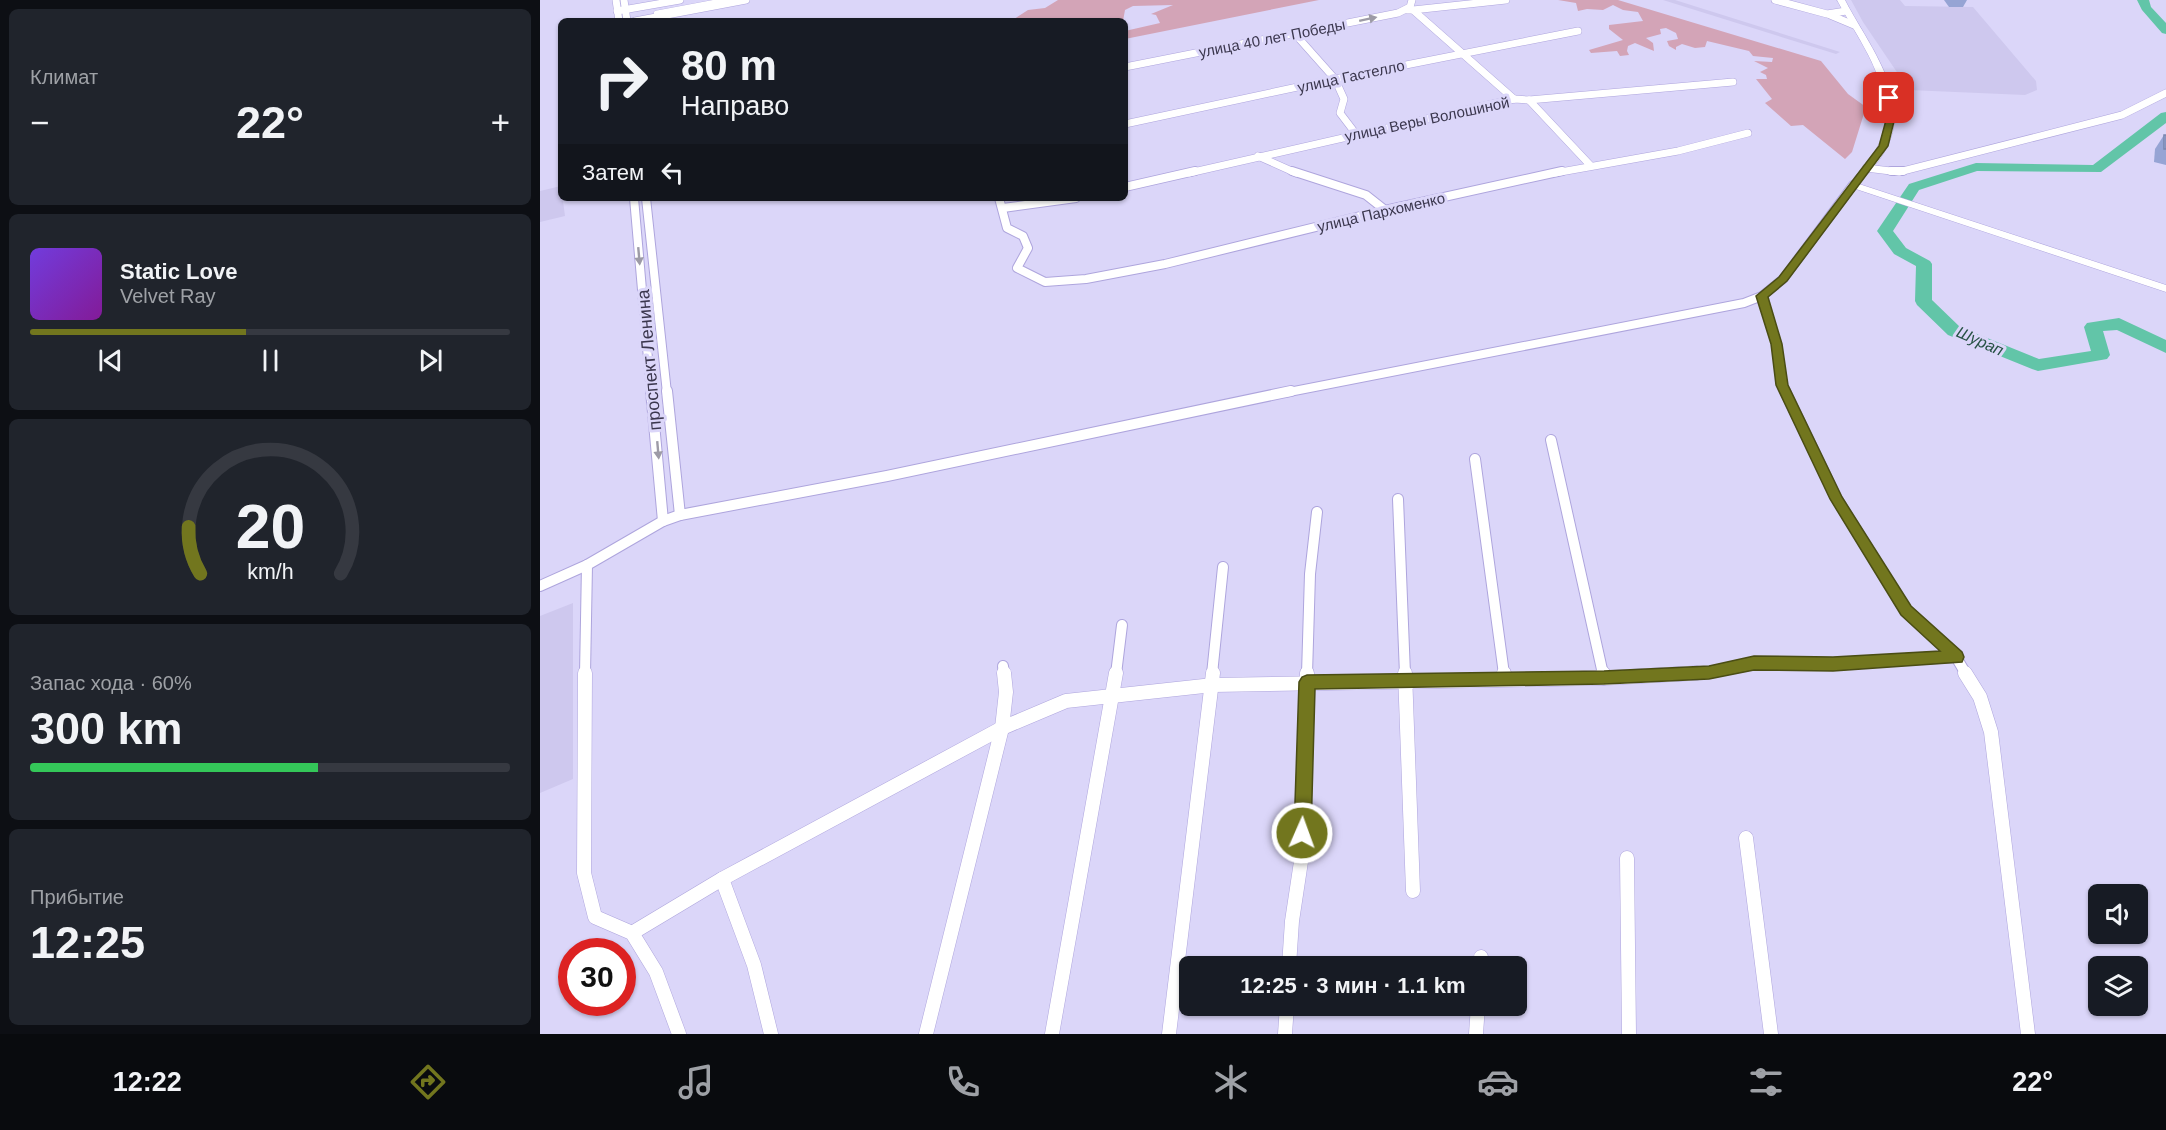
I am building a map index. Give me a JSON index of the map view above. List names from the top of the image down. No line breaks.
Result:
{"streets":{"street":["улица 40 лет Победы","улица Гастелло","улица Веры Волошиной","улица Пархоменко","проспект Ленина"]},"water":["Шурап"],"page":{"tile":["Климат",["Запас хода · 60%","300 km"],["Прибытие","12:25"]],"turn":["80 m","Направо"],"heat":["−","22°","+"],"then":"Затем","song":["Static Love","Velvet Ray"],"limit":"30","trip":"12:25 · 3 мин · 1.1 km","tabs":["12:22","22°"],"gauge":["20","km/h"]}}
